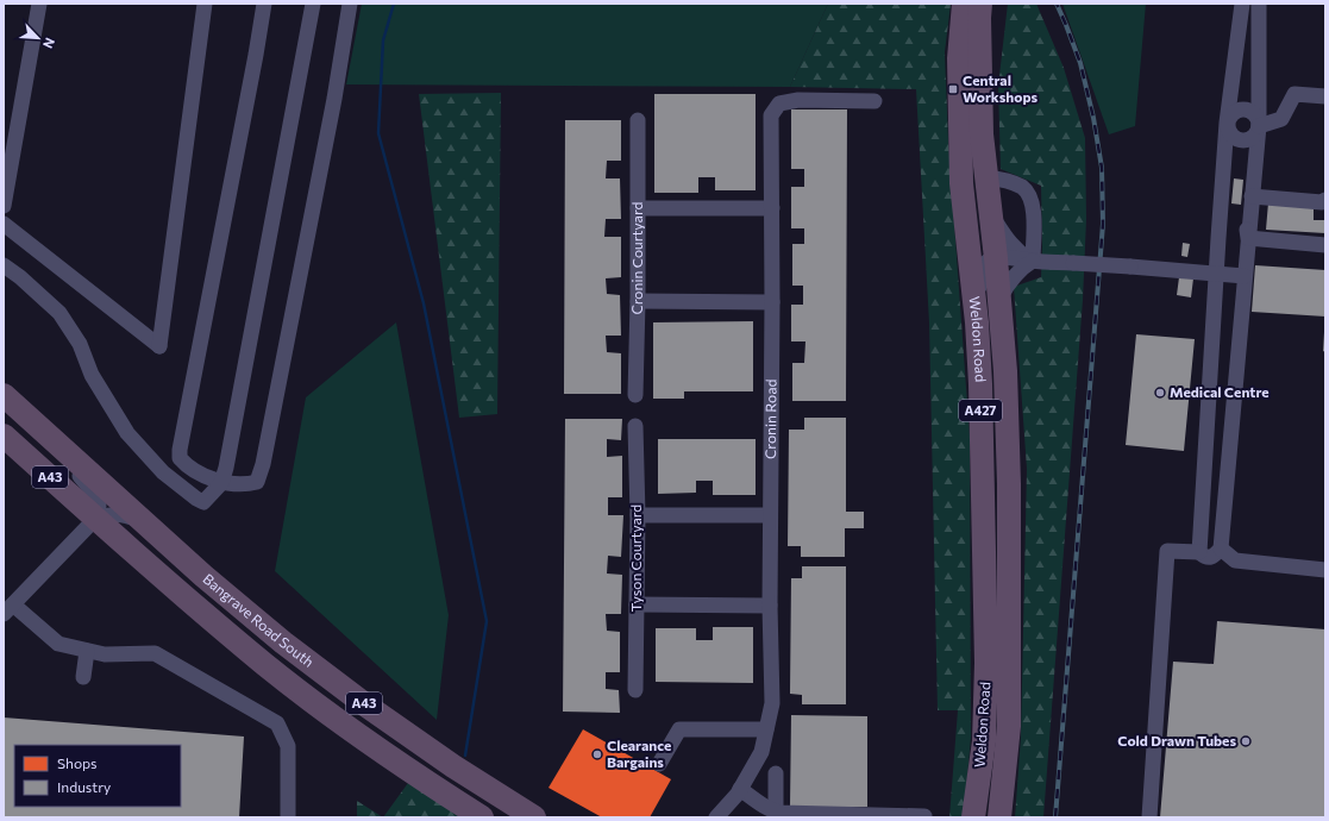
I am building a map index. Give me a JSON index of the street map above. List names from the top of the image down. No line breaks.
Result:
{"streets":{"highway":["Weldon Road","A427","A43","Bangrave Road South"],"street":["Cronin Courtyard","Cronin Road","Tyson Courtyard"]},"places":{"transit":["Central Workshops"],"other":["Medical Centre","Cold Drawn Tubes","Clearance Bargains"]},"legend":["Shops","Industry"],"north":"bottom right"}
